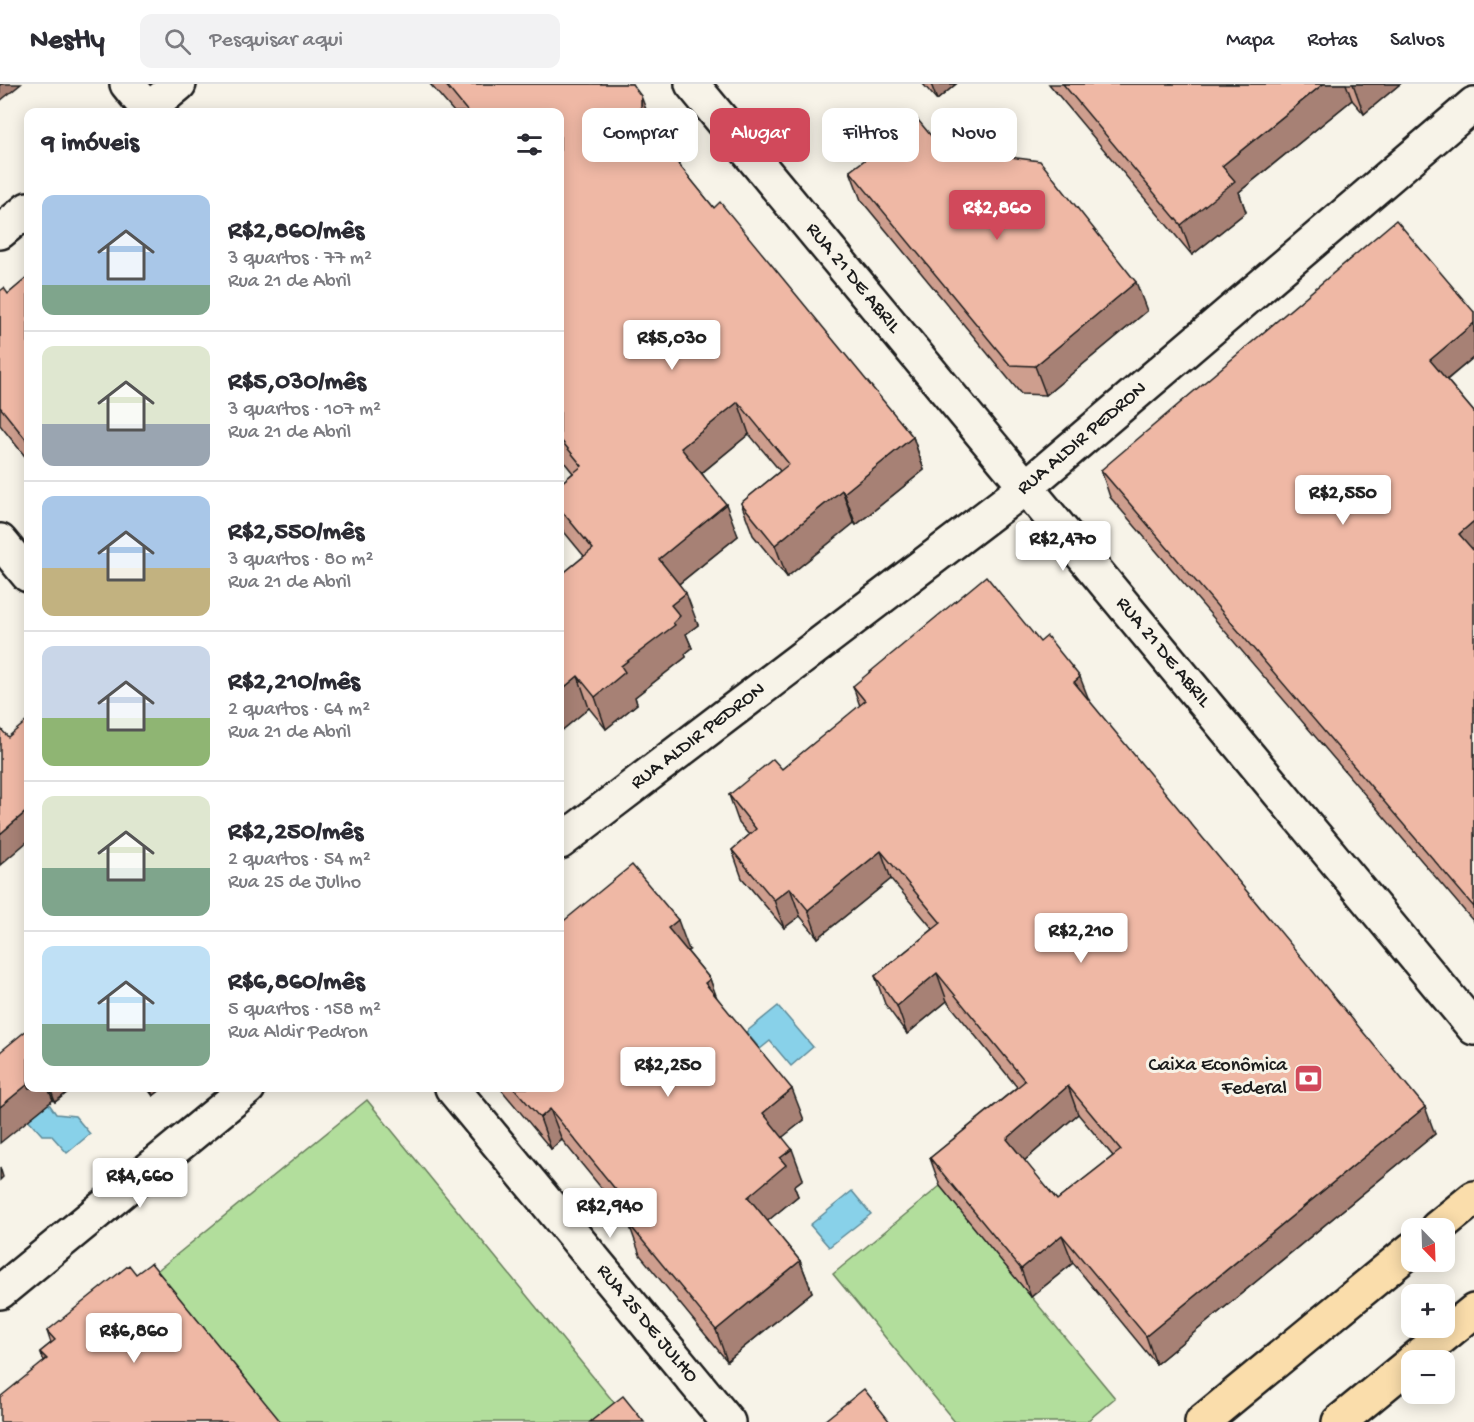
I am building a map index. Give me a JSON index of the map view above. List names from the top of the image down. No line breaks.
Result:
{"streets":{"street":["RUA 21 DE ABRIL","RUA ALDIR PEDRON","RUA 25 DE JULHO"]},"crossings":[["RUA 21 DE ABRIL","RUA ALDIR PEDRON"]],"places":{"bank":["Caixa Econômica Federal"]},"north":"bottom right","page":{"header":"Nestly","search":"Pesquisar aqui","nav":["Mapa","Rotas","Salvos"],"chip":["Comprar","Alugar","Filtros","Novo"],"heading":"9 imóveis","list":[{"name":"R$2,860/mês","note":"3 quartos · 77 m² · Rua 21 de Abril"},{"name":"R$5,030/mês","note":"3 quartos · 107 m² · Rua 21 de Abril"},{"name":"R$2,550/mês","note":"3 quartos · 80 m² · Rua 21 de Abril"},{"name":"R$2,210/mês","note":"2 quartos · 64 m² · Rua 21 de Abril"},{"name":"R$2,250/mês","note":"2 quartos · 54 m² · Rua 25 de Julho"},{"name":"R$6,860/mês","note":"5 quartos · 158 m² · Rua Aldir Pedron"}],"price":["R$2,860","R$5,030","R$2,550","R$2,470","R$2,210","R$2,250","R$4,660","R$2,940","R$6,860"],"map_buttons":["+","−"]}}
